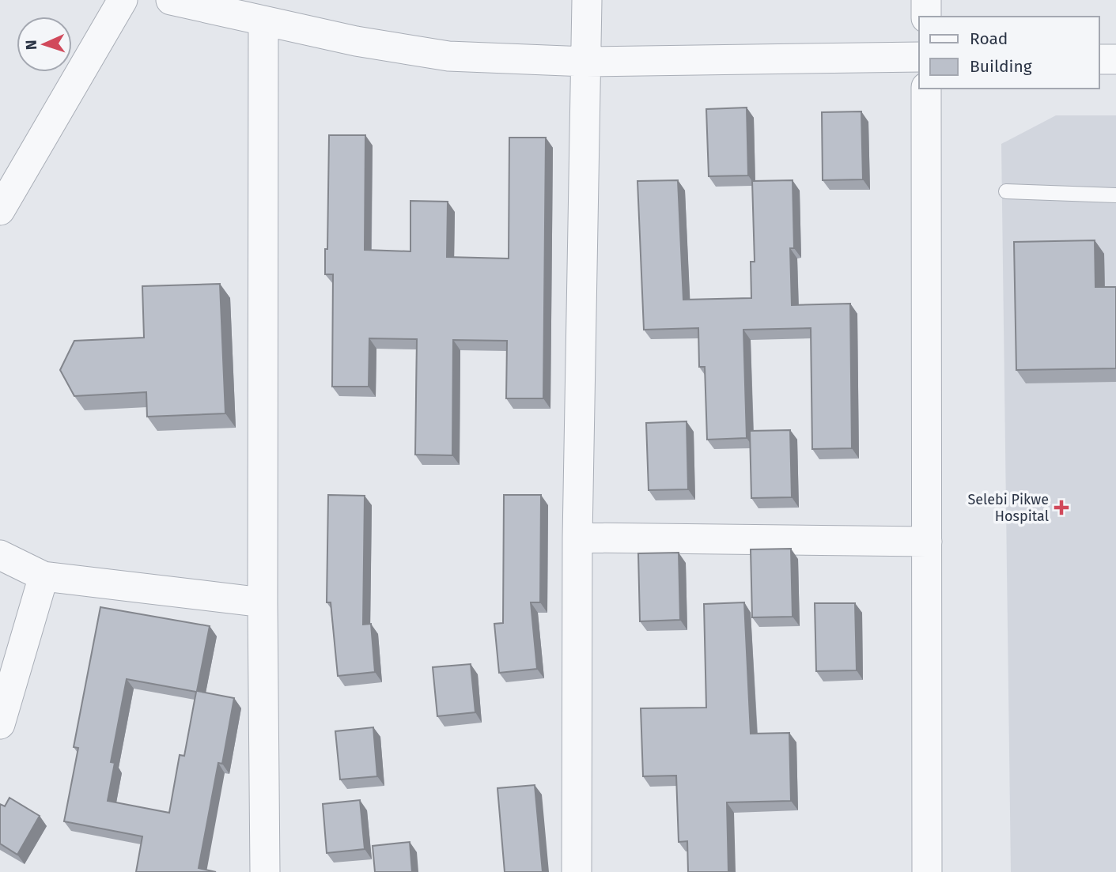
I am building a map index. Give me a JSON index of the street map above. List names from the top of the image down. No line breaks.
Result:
{"places":{"health":["Selebi Pikwe Hospital"]},"legend":["Road","Building"],"north":"left"}
